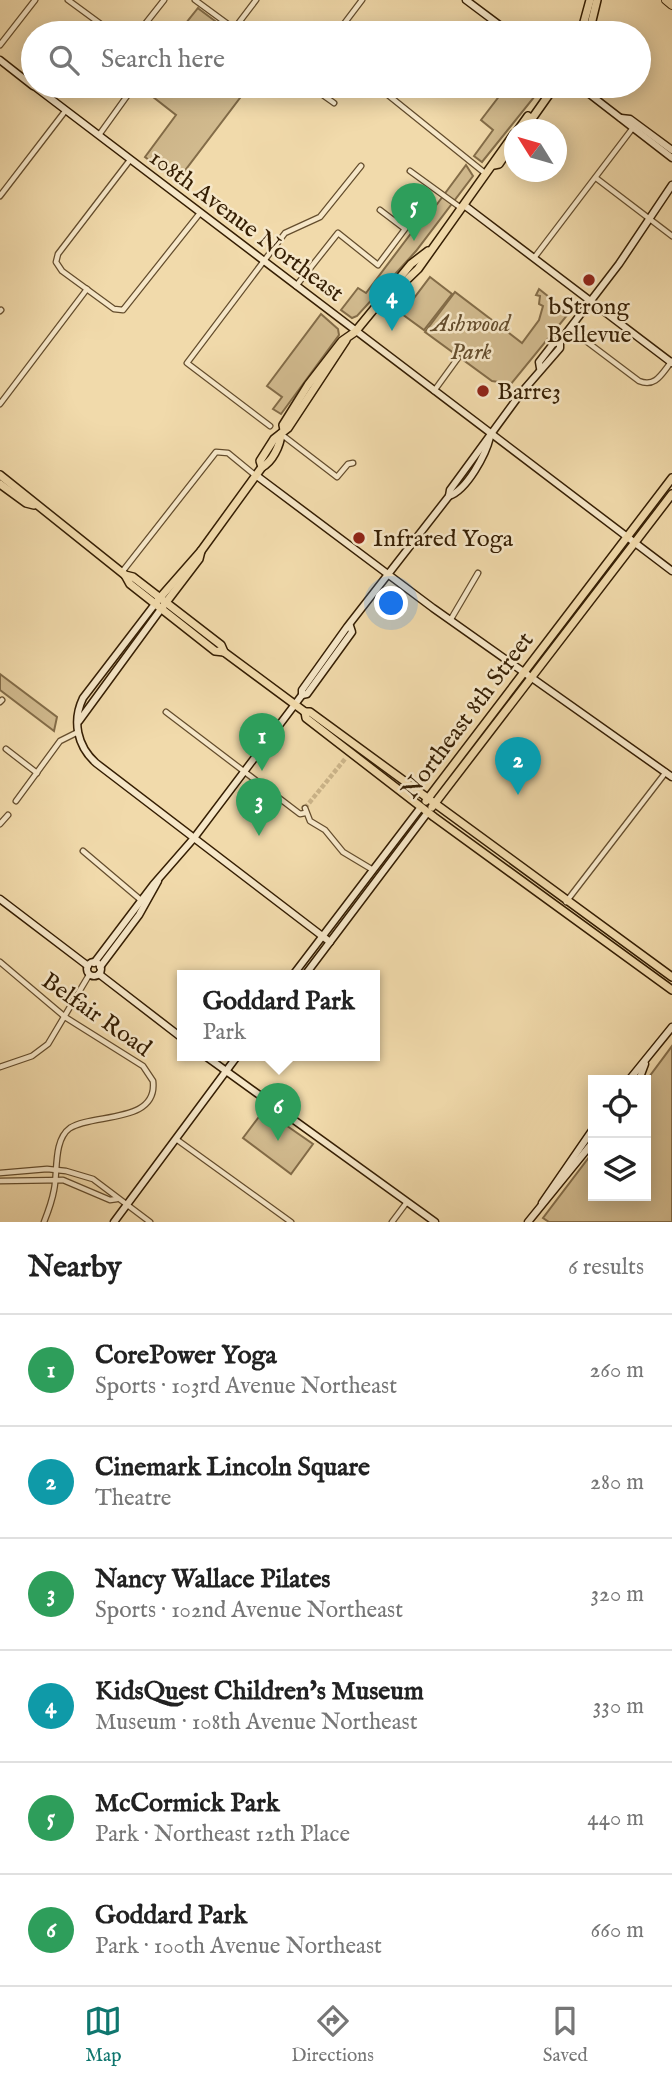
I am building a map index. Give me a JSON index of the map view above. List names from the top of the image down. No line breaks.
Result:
{"streets":{"main road":["108th Avenue Northeast","Northeast 8th Street"],"street":["Belfair Road"]},"crossings":[["108th Avenue Northeast","Northeast 8th Street"]],"parks":["Ashwood Park"],"places":["bStrong Bellevue","Barre3","Infrared Yoga"],"north":"top left","page":{"search":"Search here","pins":["5","4","1","2","3","6"],"popup":["Goddard Park","Park"],"heading":["Nearby","6 results"],"list":[{"mark":"1","name":"CorePower Yoga","note":"Sports · 103rd Avenue Northeast","value":"260 m"},{"mark":"2","name":"Cinemark Lincoln Square","note":"Theatre","value":"280 m"},{"mark":"3","name":"Nancy Wallace Pilates","note":"Sports · 102nd Avenue Northeast","value":"320 m"},{"mark":"4","name":"KidsQuest Children's Museum","note":"Museum · 108th Avenue Northeast","value":"330 m"},{"mark":"5","name":"McCormick Park","note":"Park · Northeast 12th Place","value":"440 m"},{"mark":"6","name":"Goddard Park","note":"Park · 100th Avenue Northeast","value":"660 m"}],"nav":["Map","Directions","Saved"]}}
